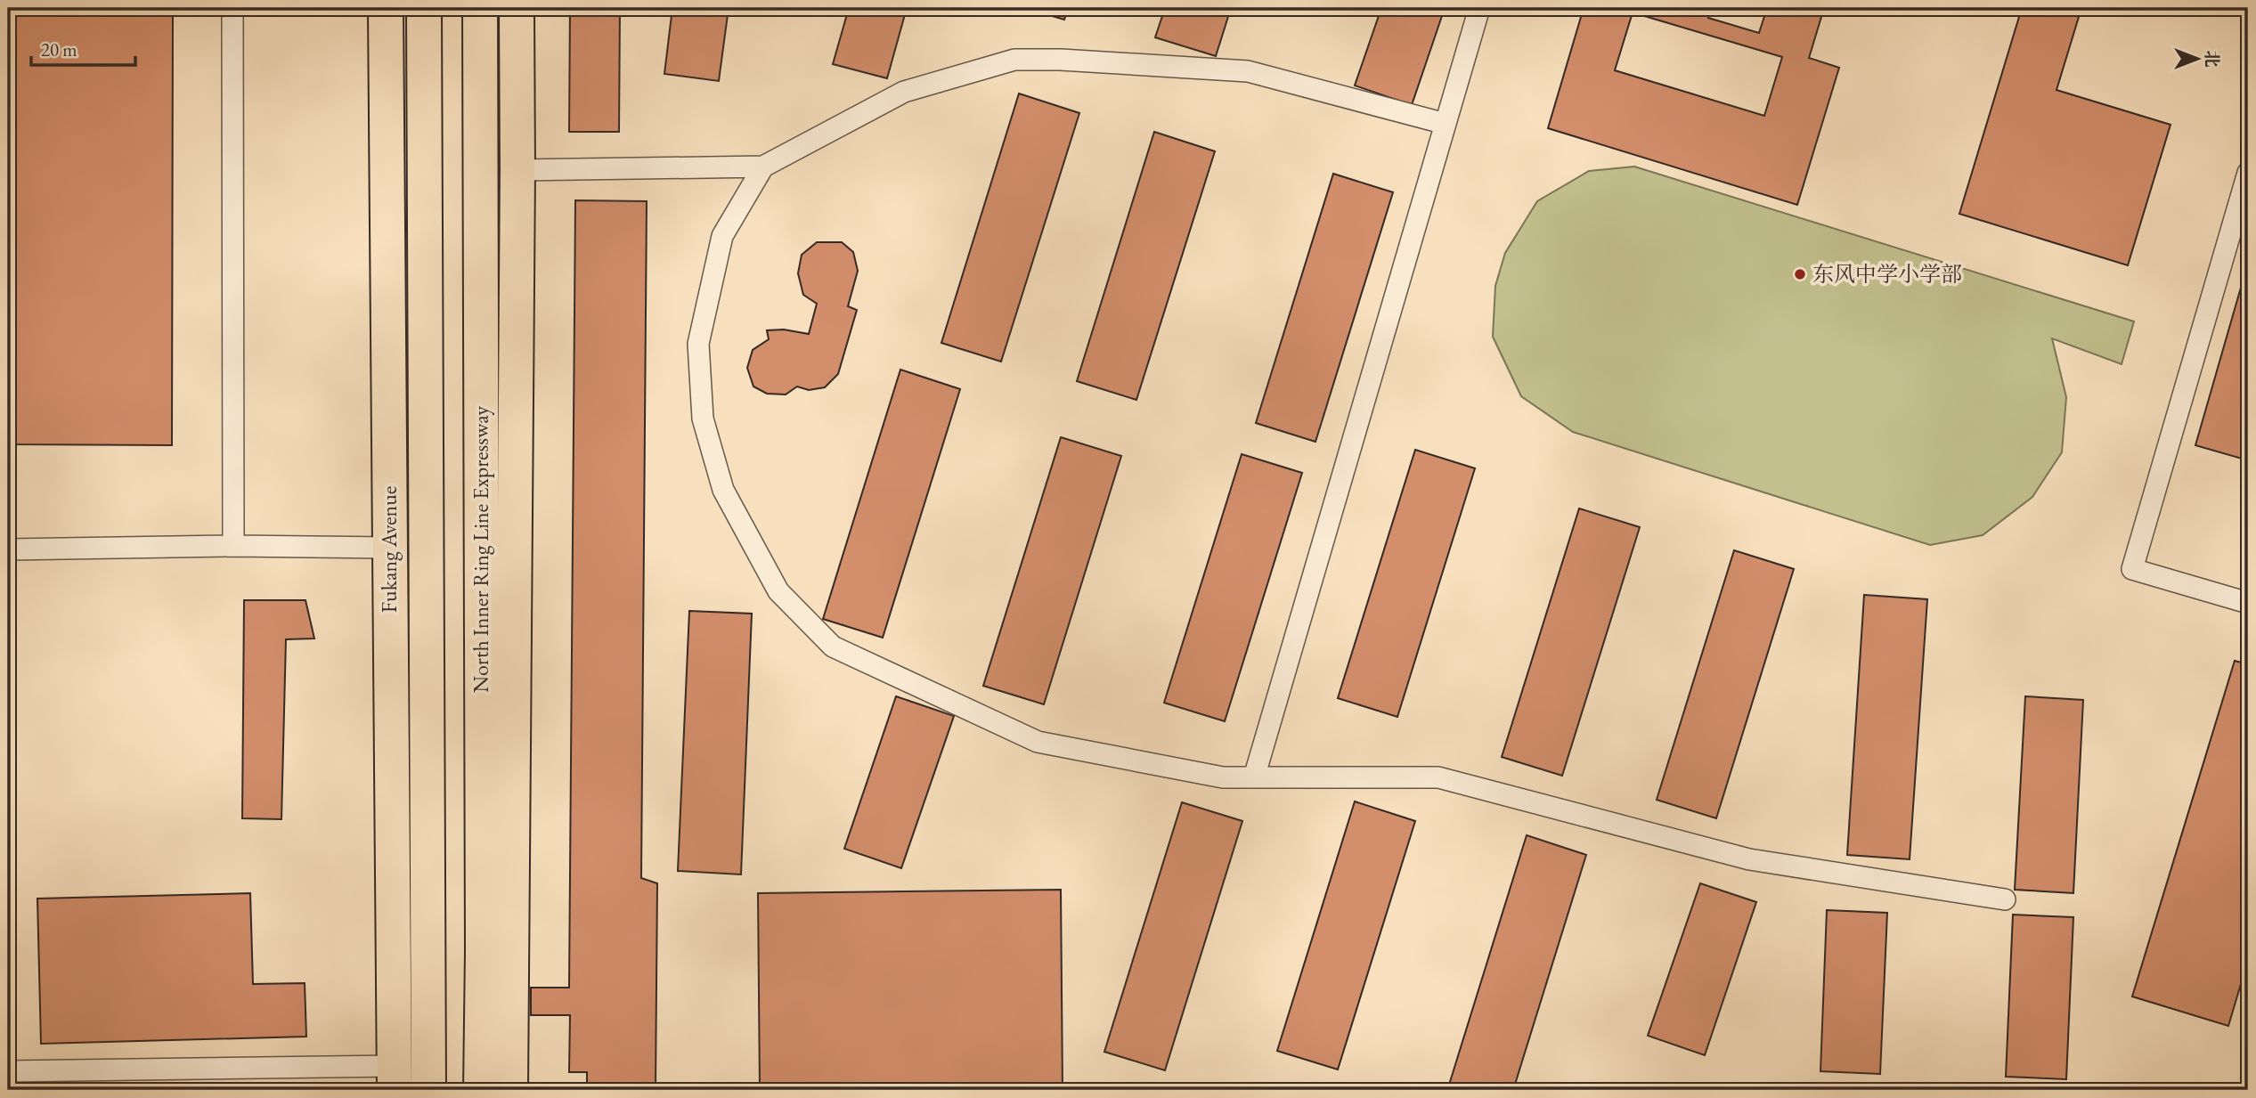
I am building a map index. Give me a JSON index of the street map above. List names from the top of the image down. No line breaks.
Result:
{"streets":{"main road":["Fukang Avenue","North Inner Ring Line Expressway"]},"places":["东风中学小学部"],"scale_bar":"20 m","north":"right"}
